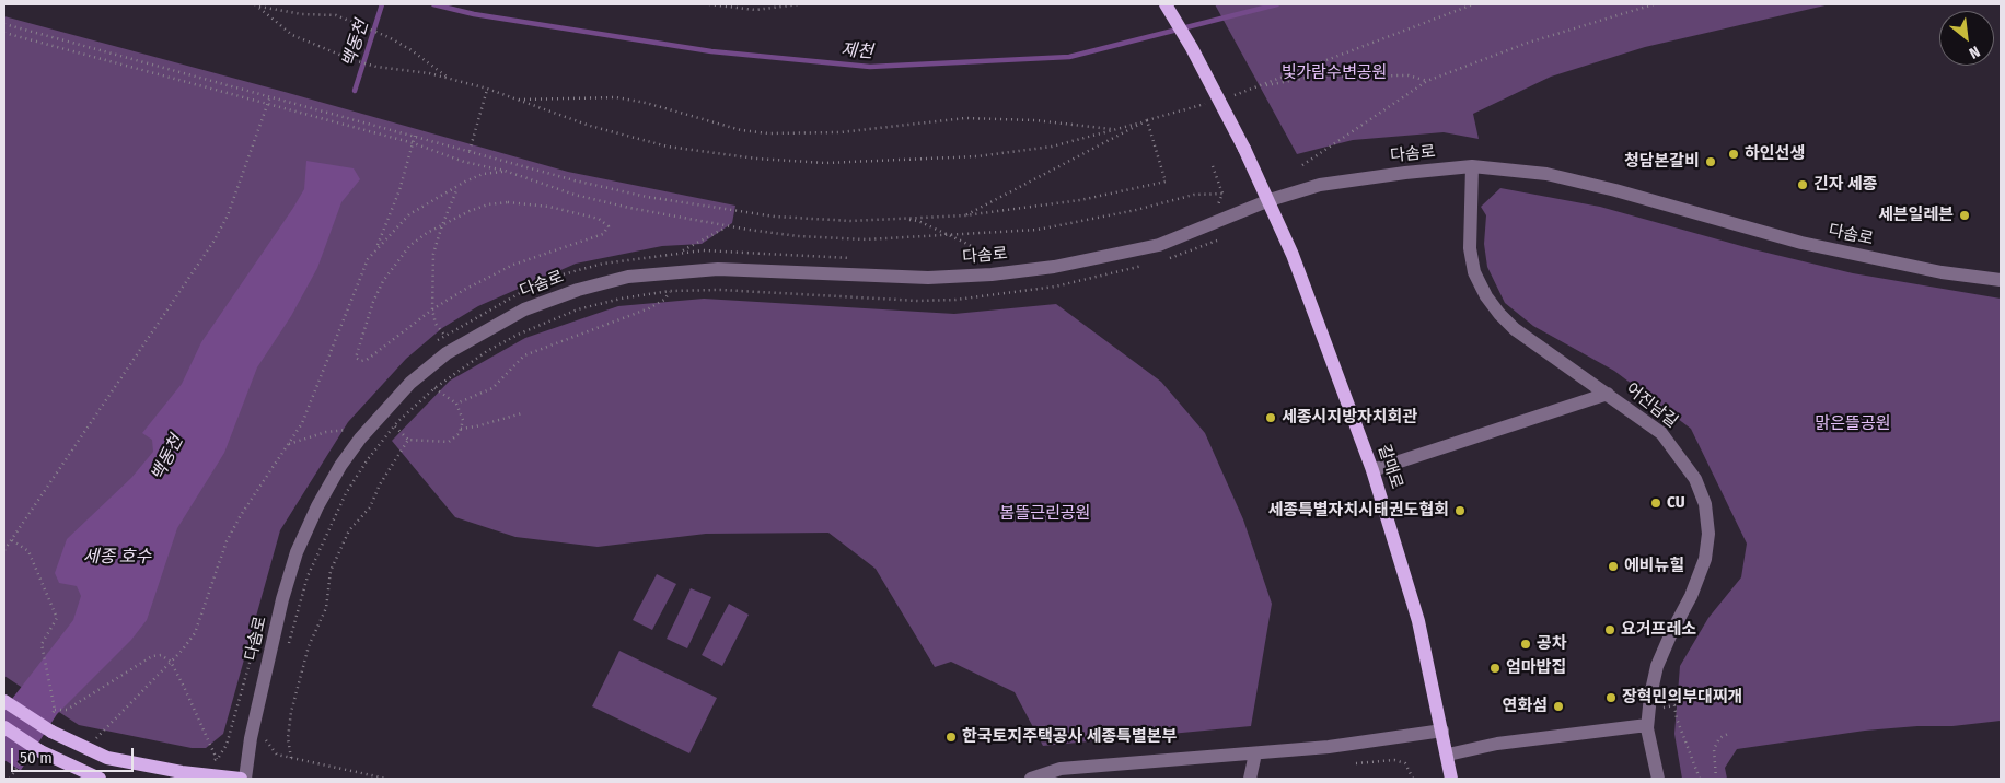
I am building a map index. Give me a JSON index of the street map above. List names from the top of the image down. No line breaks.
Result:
{"streets":{"main road":["갈매로"],"street":["다솜로","어진남길"]},"crossings":[["다솜로","어진남길"],["다솜로","갈매로"]],"water":["백동천","제천","세종 호수"],"parks":["빛가람수변공원","맑은뜰공원","봄뜰근린공원"],"places":["하인선생","청담본갈비","긴자 세종","세븐일레븐","세종시지방자치회관","CU","세종특별자치시태권도협회","에비뉴힐","요거프레소","공차","엄마밥집","장혁민의부대찌개","연화섬","한국토지주택공사 세종특별본부"],"scale_bar":"50 m","north":"bottom right"}
